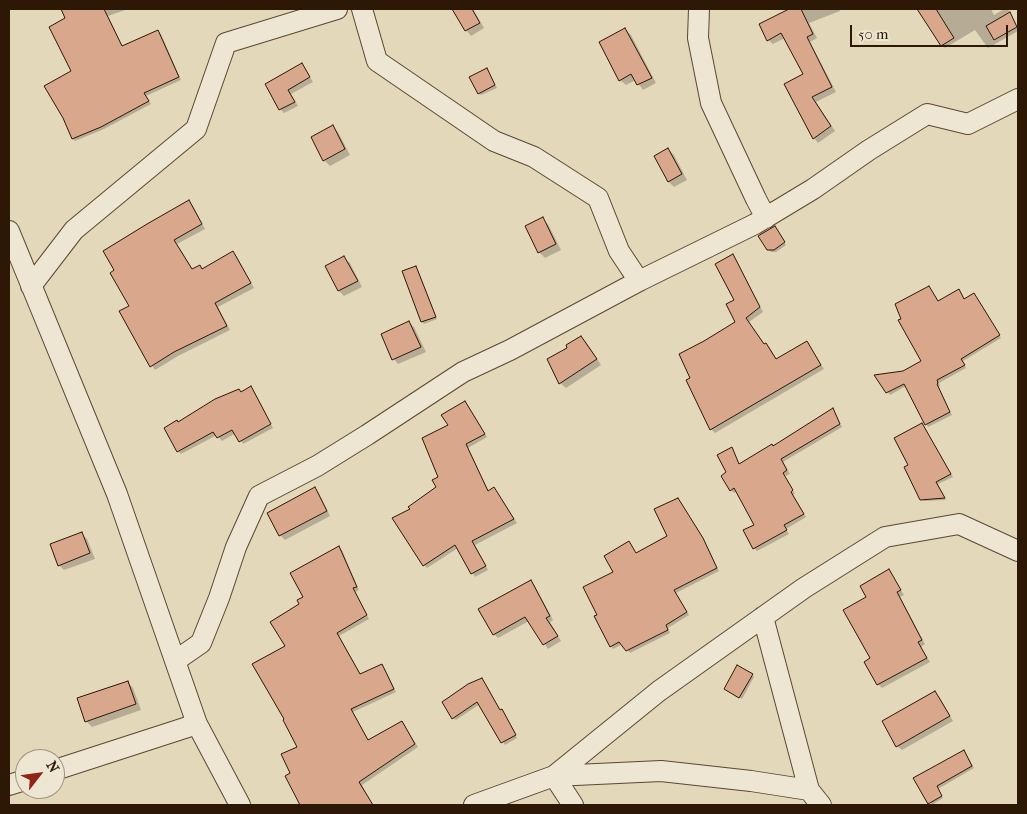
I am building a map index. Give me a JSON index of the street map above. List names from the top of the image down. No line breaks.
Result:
{"scale_bar":"50 m","north":"top right"}
